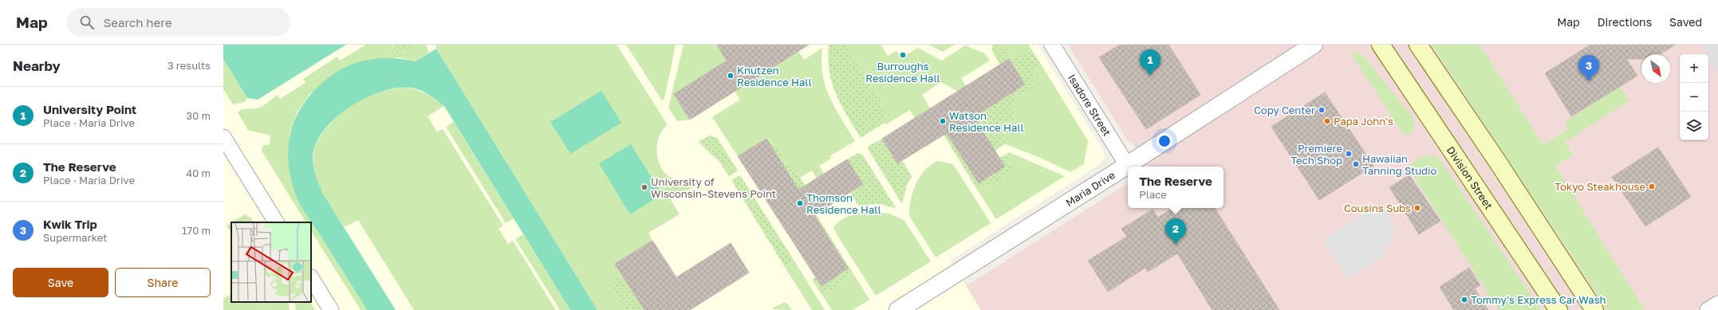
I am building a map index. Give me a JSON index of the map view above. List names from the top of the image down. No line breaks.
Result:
{"streets":{"main road":["Division Street"],"street":["Isadore Street","Maria Drive"]},"crossings":[["Isadore Street","Maria Drive"]],"places":["Burroughs Residence Hall","Knutzen Residence Hall","Copy Center","Watson Residence Hall","Papa John's","Premiere Tech Shop","Hawaiian Tanning Studio","Tokyo Steakhouse","University of Wisconsin–Stevens Point","Thomson Residence Hall","Cousins Subs","Tommy's Express Car Wash"],"north":"bottom right","page":{"header":"Map","search":"Search here","nav":["Map","Directions","Saved"],"heading":["Nearby","3 results"],"pins":["1","3","2"],"map_buttons":["+","−"],"list":[{"mark":"1","name":"University Point","note":"Place · Maria Drive","value":"30 m"},{"mark":"2","name":"The Reserve","note":"Place · Maria Drive","value":"40 m"},{"mark":"3","name":"Kwik Trip","note":"Supermarket","value":"170 m"}],"popup":["The Reserve","Place"],"buttons":["Save","Share"]}}
